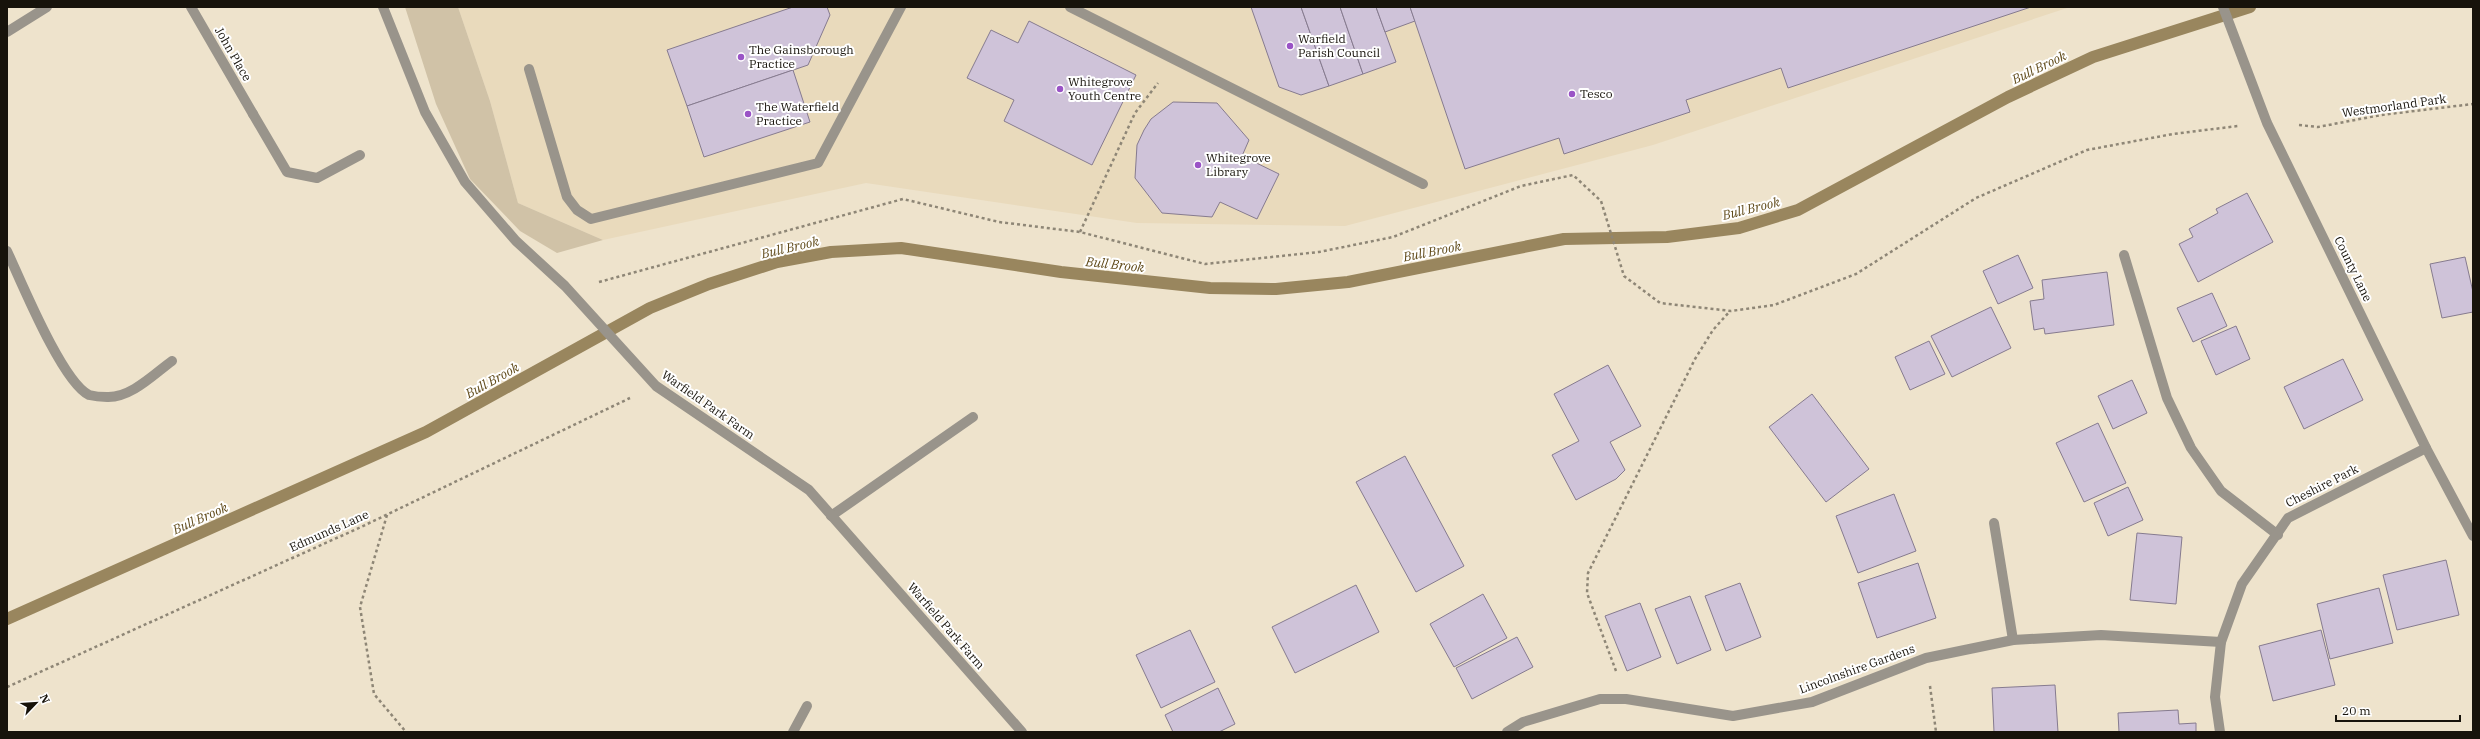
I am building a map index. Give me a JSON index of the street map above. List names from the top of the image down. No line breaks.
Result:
{"streets":{"street":["John Place","County Lane","Warfield Park Farm","Cheshire Park","Lincolnshire Gardens"],"path":["Westmorland Park","Edmunds Lane"]},"crossings":[["County Lane","Cheshire Park"],["Warfield Park Farm","Edmunds Lane"],["Cheshire Park","Lincolnshire Gardens"]],"water":["Bull Brook"],"places":["Warfield Parish Council","The Gainsborough Practice","Whitegrove Youth Centre","Tesco","The Waterfield Practice","Whitegrove Library"],"scale_bar":"20 m","north":"top right"}
